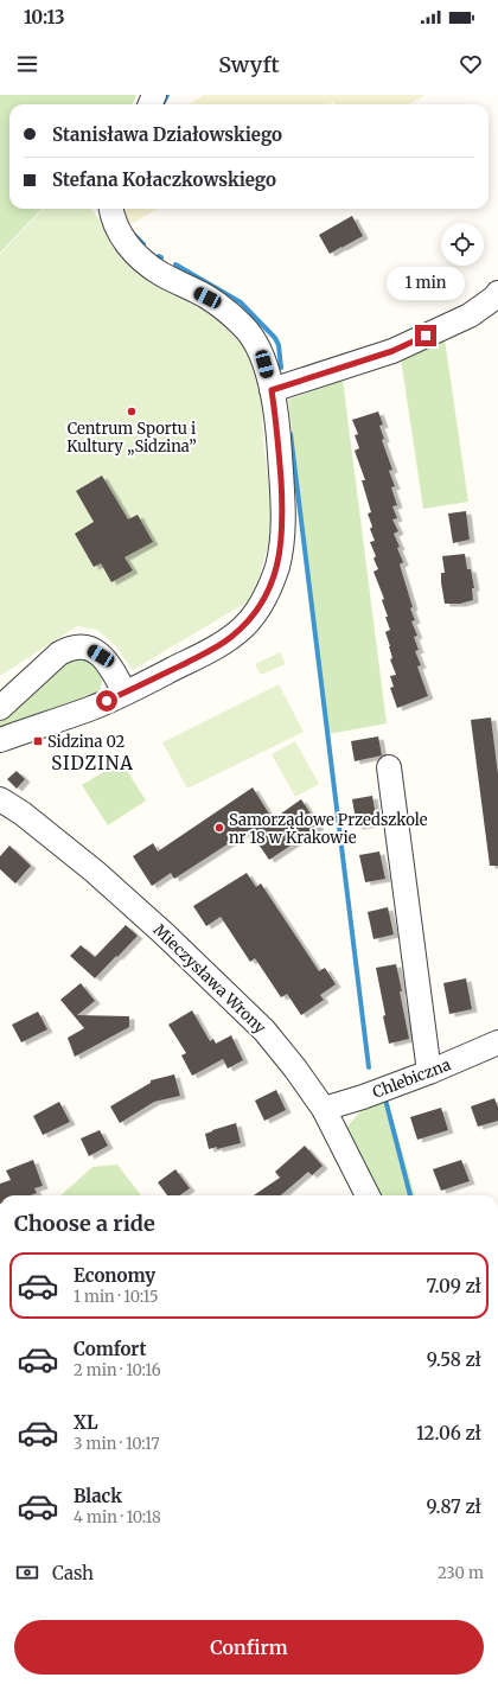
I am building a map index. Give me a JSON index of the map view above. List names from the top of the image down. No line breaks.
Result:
{"streets":{"street":["Mieczysława Wrony","Chlebiczna"]},"crossings":[["Mieczysława Wrony","Chlebiczna"]],"districts":["SIDZINA"],"places":{"other":["Centrum Sportu i Kultury „Sidzina”","Samorządowe Przedszkole nr 18 w Krakowie"],"transit":["Sidzina 02"]},"page":{"status":"10:13","header":"Swyft","banner":["Stanisława Działowskiego","Stefana Kołaczkowskiego"],"bubble":"1 min","heading":"Choose a ride","list":[{"name":"Economy","note":"1 min · 10:15","value":"7.09 zł"},{"name":"Comfort","note":"2 min · 10:16","value":"9.58 zł"},{"name":"XL","note":"3 min · 10:17","value":"12.06 zł"},{"name":"Black","note":"4 min · 10:18","value":"9.87 zł"}],"pay":["Cash","230 m"],"buttons":"Confirm"}}
